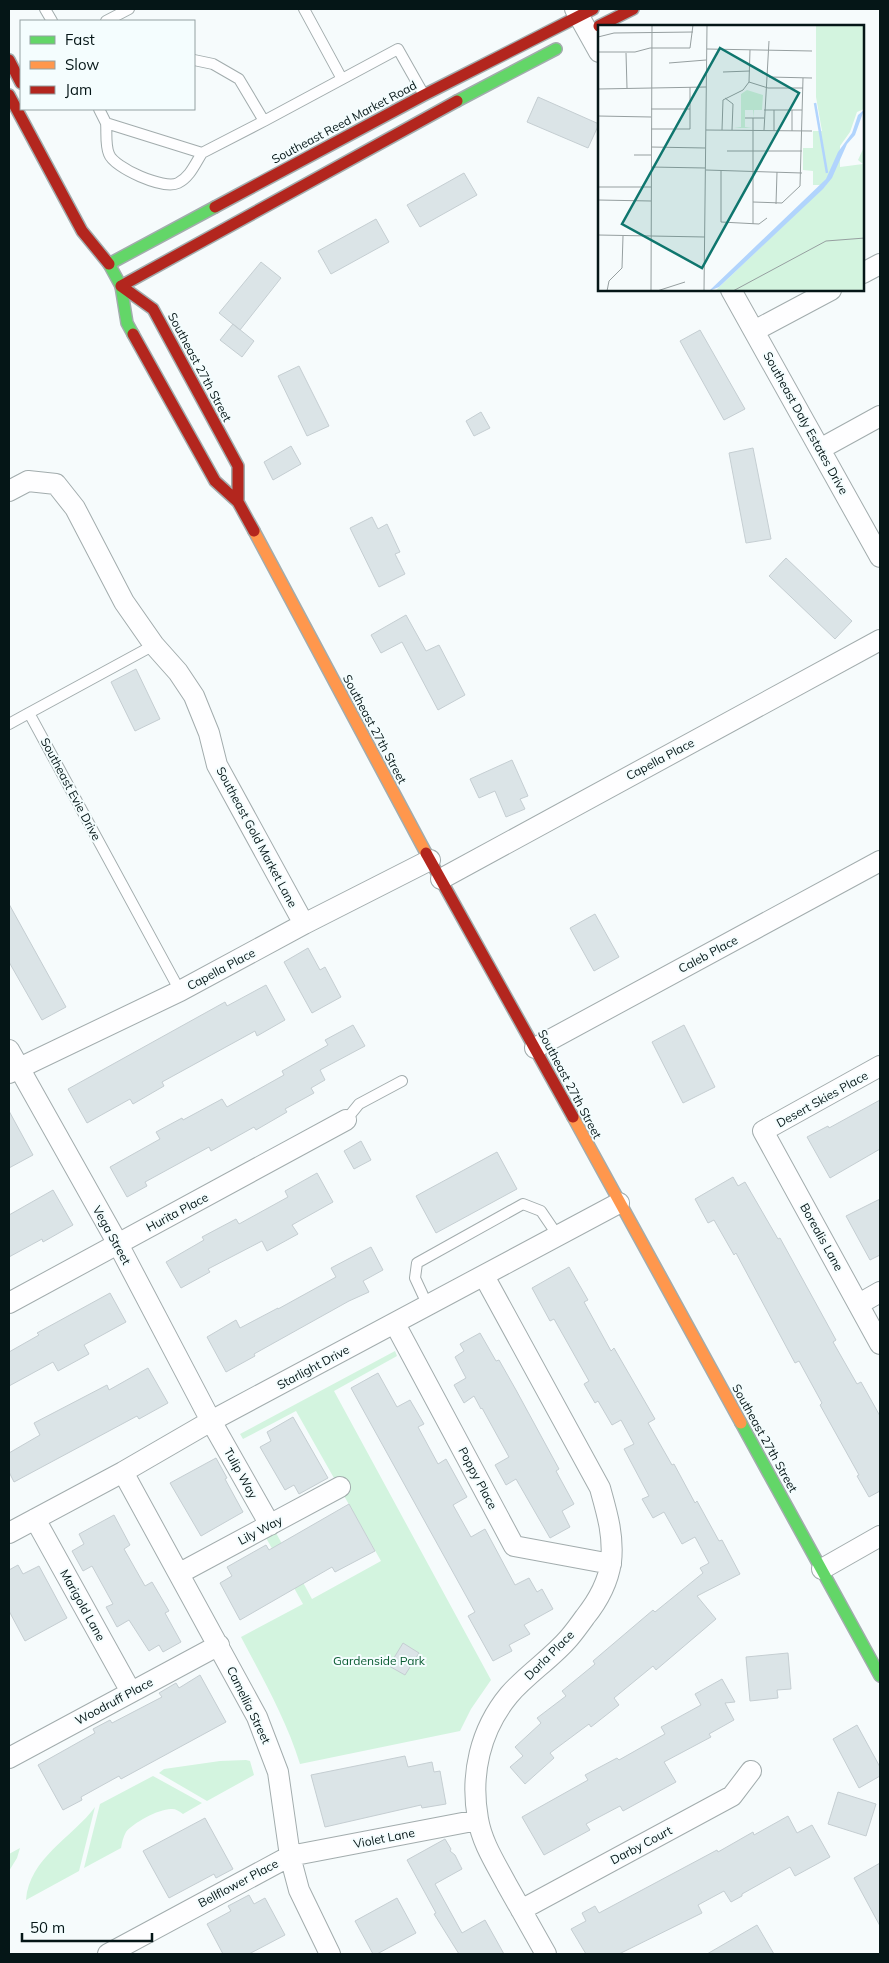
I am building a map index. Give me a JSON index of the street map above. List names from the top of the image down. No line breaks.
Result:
{"streets":{"main road":["Southeast Reed Market Road","Southeast 27th Street"],"street":["Southeast Daly Estates Drive","Capella Place","Southeast Gold Market Lane","Caleb Place","Desert Skies Place","Hurita Place","Vega Street","Borealis Lane","Starlight Drive","Tulip Way","Poppy Place","Lily Way","Marigold Lane","Darla Place","Woodruff Place","Camellia Street","Violet Lane","Darby Court","Bellflower Place"],"lane":["Southeast Evie Drive"]},"crossings":[["Southeast Reed Market Road","Southeast 27th Street"],["Southeast 27th Street","Capella Place"],["Southeast 27th Street","Caleb Place"],["Southeast 27th Street","Starlight Drive"],["Capella Place","Southeast Evie Drive"],["Capella Place","Southeast Gold Market Lane"],["Capella Place","Vega Street"],["Desert Skies Place","Borealis Lane"],["Hurita Place","Vega Street"],["Vega Street","Starlight Drive"],["Vega Street","Tulip Way"],["Starlight Drive","Tulip Way"],["Starlight Drive","Poppy Place"],["Starlight Drive","Marigold Lane"],["Starlight Drive","Darla Place"],["Starlight Drive","Camellia Street"],["Tulip Way","Lily Way"],["Poppy Place","Darla Place"],["Lily Way","Camellia Street"],["Marigold Lane","Woodruff Place"],["Darla Place","Violet Lane"],["Darla Place","Darby Court"],["Woodruff Place","Camellia Street"],["Camellia Street","Violet Lane"],["Camellia Street","Bellflower Place"],["Violet Lane","Bellflower Place"]],"parks":["Gardenside Park"],"legend":["Fast","Slow","Jam"],"scale_bar":"50 m"}
